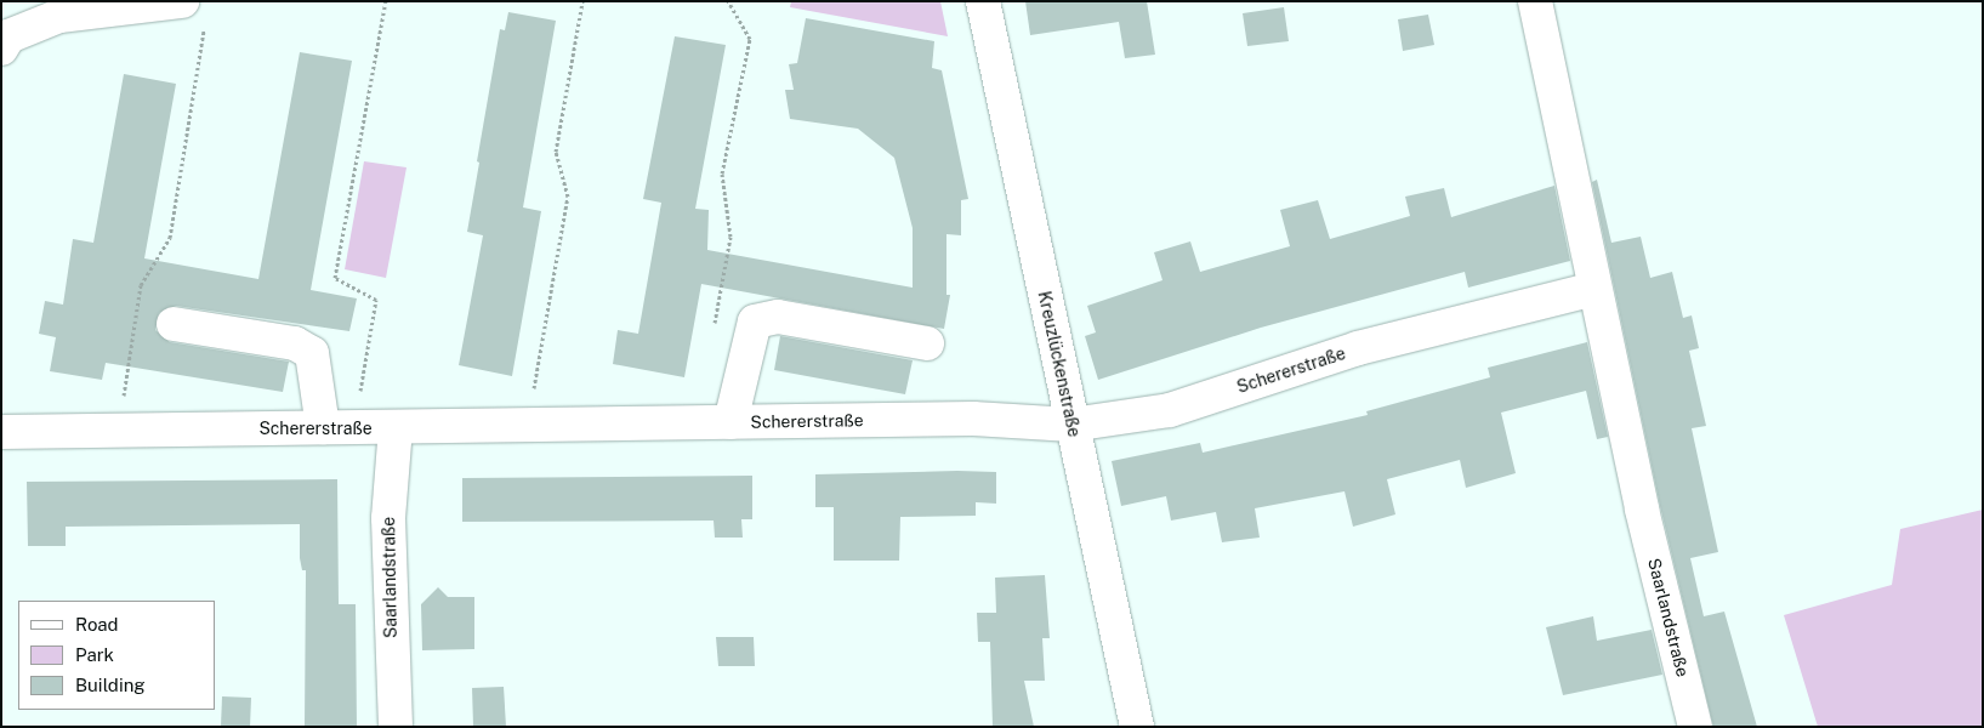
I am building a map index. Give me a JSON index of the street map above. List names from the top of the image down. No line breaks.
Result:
{"streets":{"street":["Kreuzlückenstraße","Schererstraße","Saarlandstraße"]},"crossings":[["Kreuzlückenstraße","Schererstraße"],["Schererstraße","Saarlandstraße"]],"legend":["Road","Park","Building"]}
